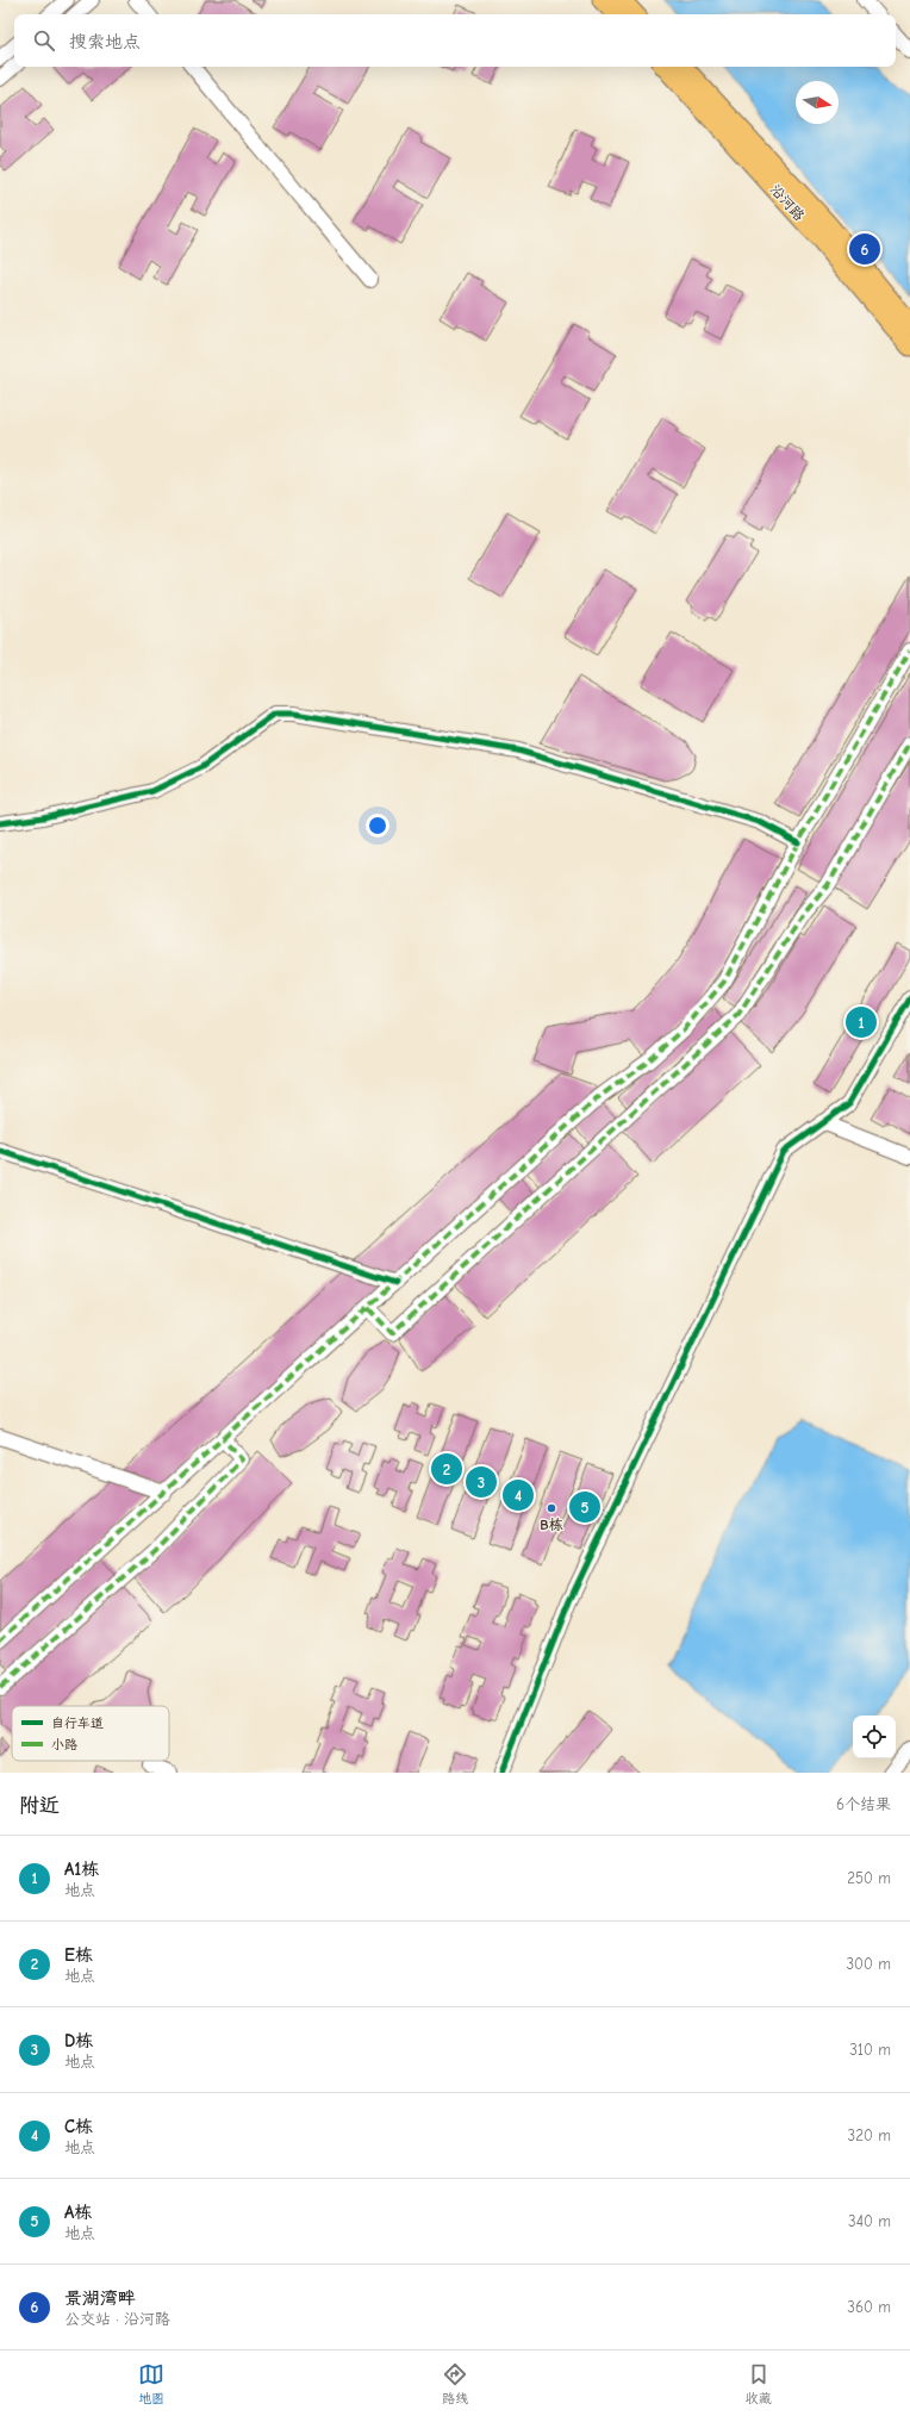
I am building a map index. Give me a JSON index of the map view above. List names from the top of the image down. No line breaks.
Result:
{"streets":{"main road":["沿河路"]},"places":["B栋"],"legend":["自行车道","小路"],"north":"right","page":{"search":"搜索地点","pins":["6","1","2","3","4","5"],"heading":["附近","6个结果"],"list":[{"mark":"1","name":"A1栋","note":"地点","value":"250 m"},{"mark":"2","name":"E栋","note":"地点","value":"300 m"},{"mark":"3","name":"D栋","note":"地点","value":"310 m"},{"mark":"4","name":"C栋","note":"地点","value":"320 m"},{"mark":"5","name":"A栋","note":"地点","value":"340 m"},{"mark":"6","name":"景湖湾畔","note":"公交站 · 沿河路","value":"360 m"}],"nav":["地图","路线","收藏"]}}
